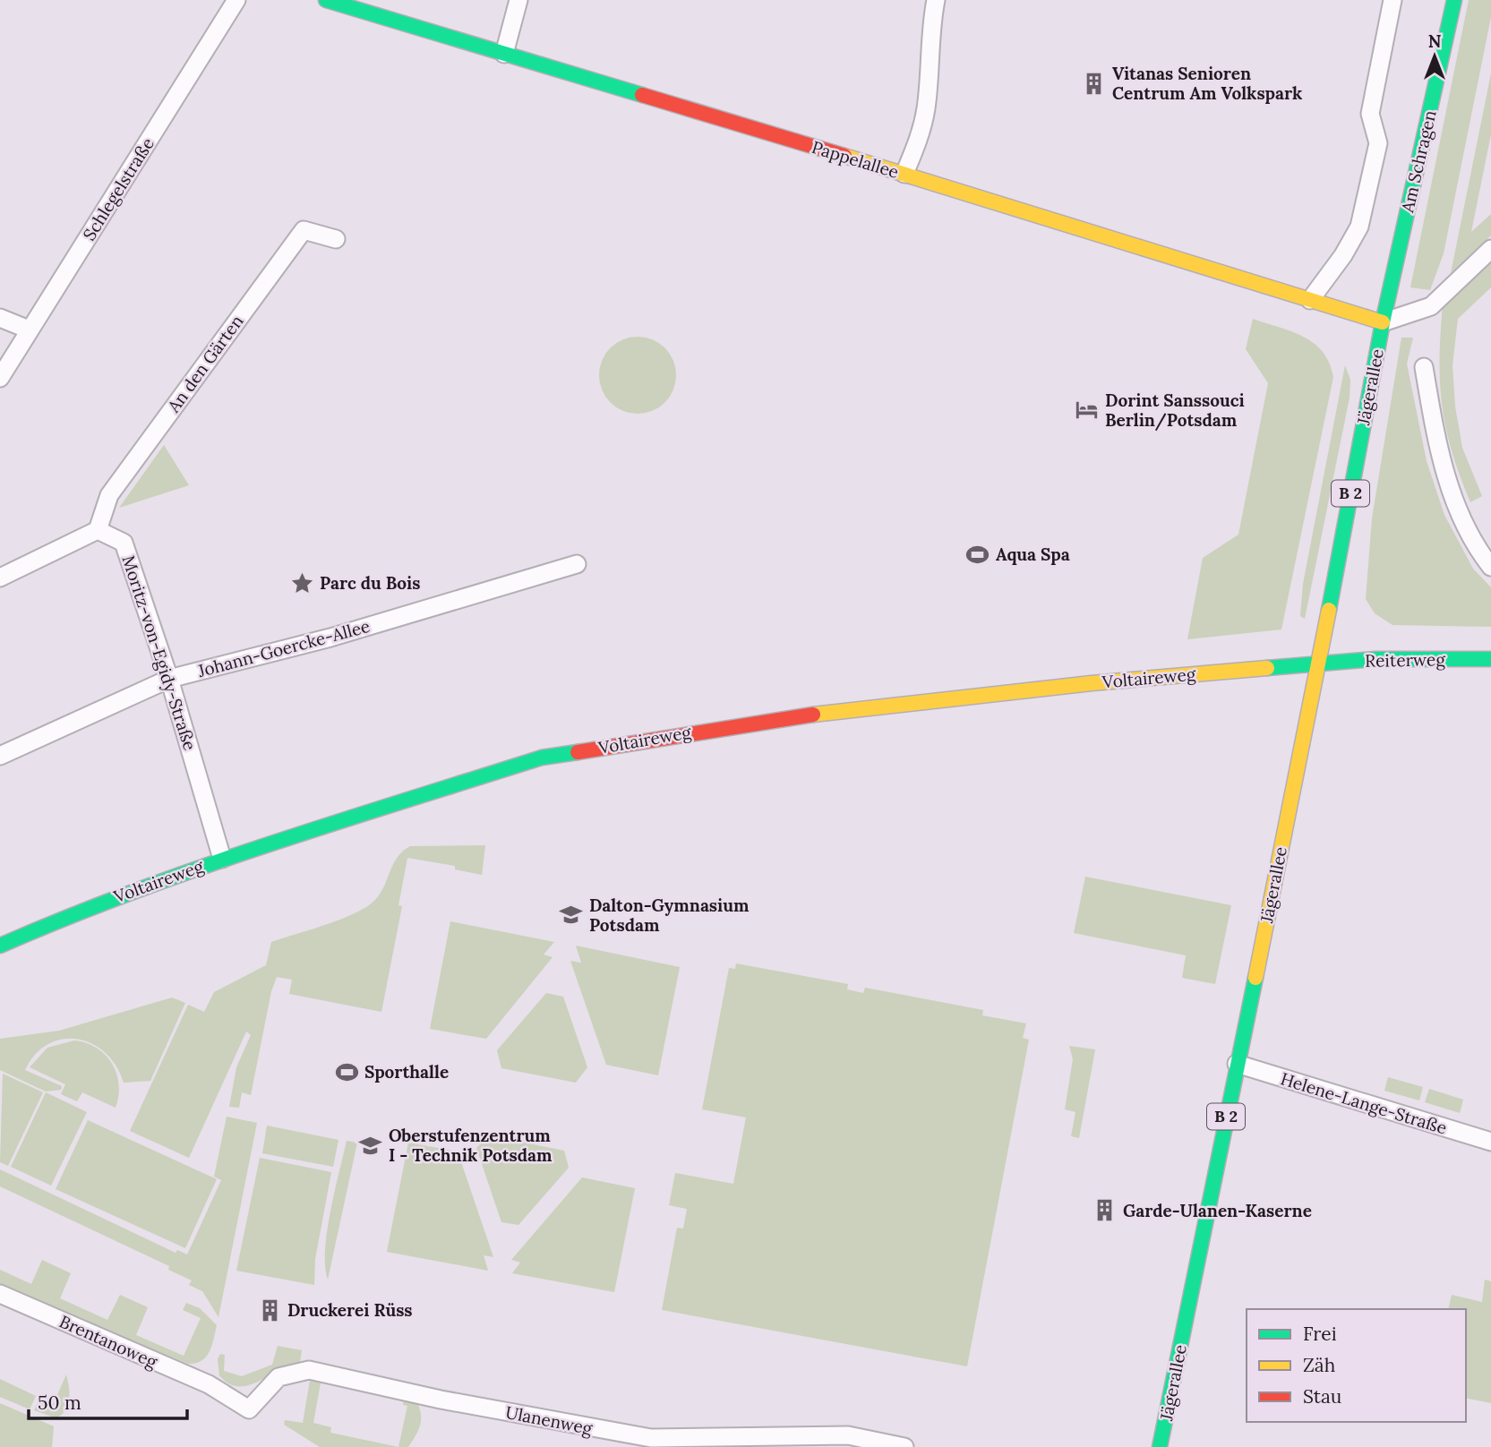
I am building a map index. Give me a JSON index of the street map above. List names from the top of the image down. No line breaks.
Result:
{"streets":{"street":["Pappelallee","Am Schragen","Schlegelstraße","An den Gärten","Jägerallee","B 2","Johann-Goercke-Allee","Moritz-von-Egidy-Straße","Reiterweg","Voltaireweg","Helene-Lange-Straße","Brentanoweg","Ulanenweg"]},"crossings":[["Pappelallee","Am Schragen"],["Pappelallee","Jägerallee"],["Am Schragen","Jägerallee"],["An den Gärten","Moritz-von-Egidy-Straße"],["Jägerallee","Reiterweg"],["Jägerallee","Voltaireweg"],["Jägerallee","Helene-Lange-Straße"],["Johann-Goercke-Allee","Moritz-von-Egidy-Straße"],["Moritz-von-Egidy-Straße","Voltaireweg"],["Reiterweg","Voltaireweg"],["Brentanoweg","Ulanenweg"]],"places":{"building":["Vitanas Senioren Centrum Am Volkspark","Garde-Ulanen-Kaserne","Druckerei Rüss"],"hotel":["Dorint Sanssouci Berlin/Potsdam"],"sports":["Aqua Spa","Sporthalle"],"place":["Parc du Bois"],"school or university":["Dalton-Gymnasium Potsdam","Oberstufenzentrum I - Technik Potsdam"]},"legend":["Frei","Zäh","Stau"],"scale_bar":"50 m","north":"top"}
